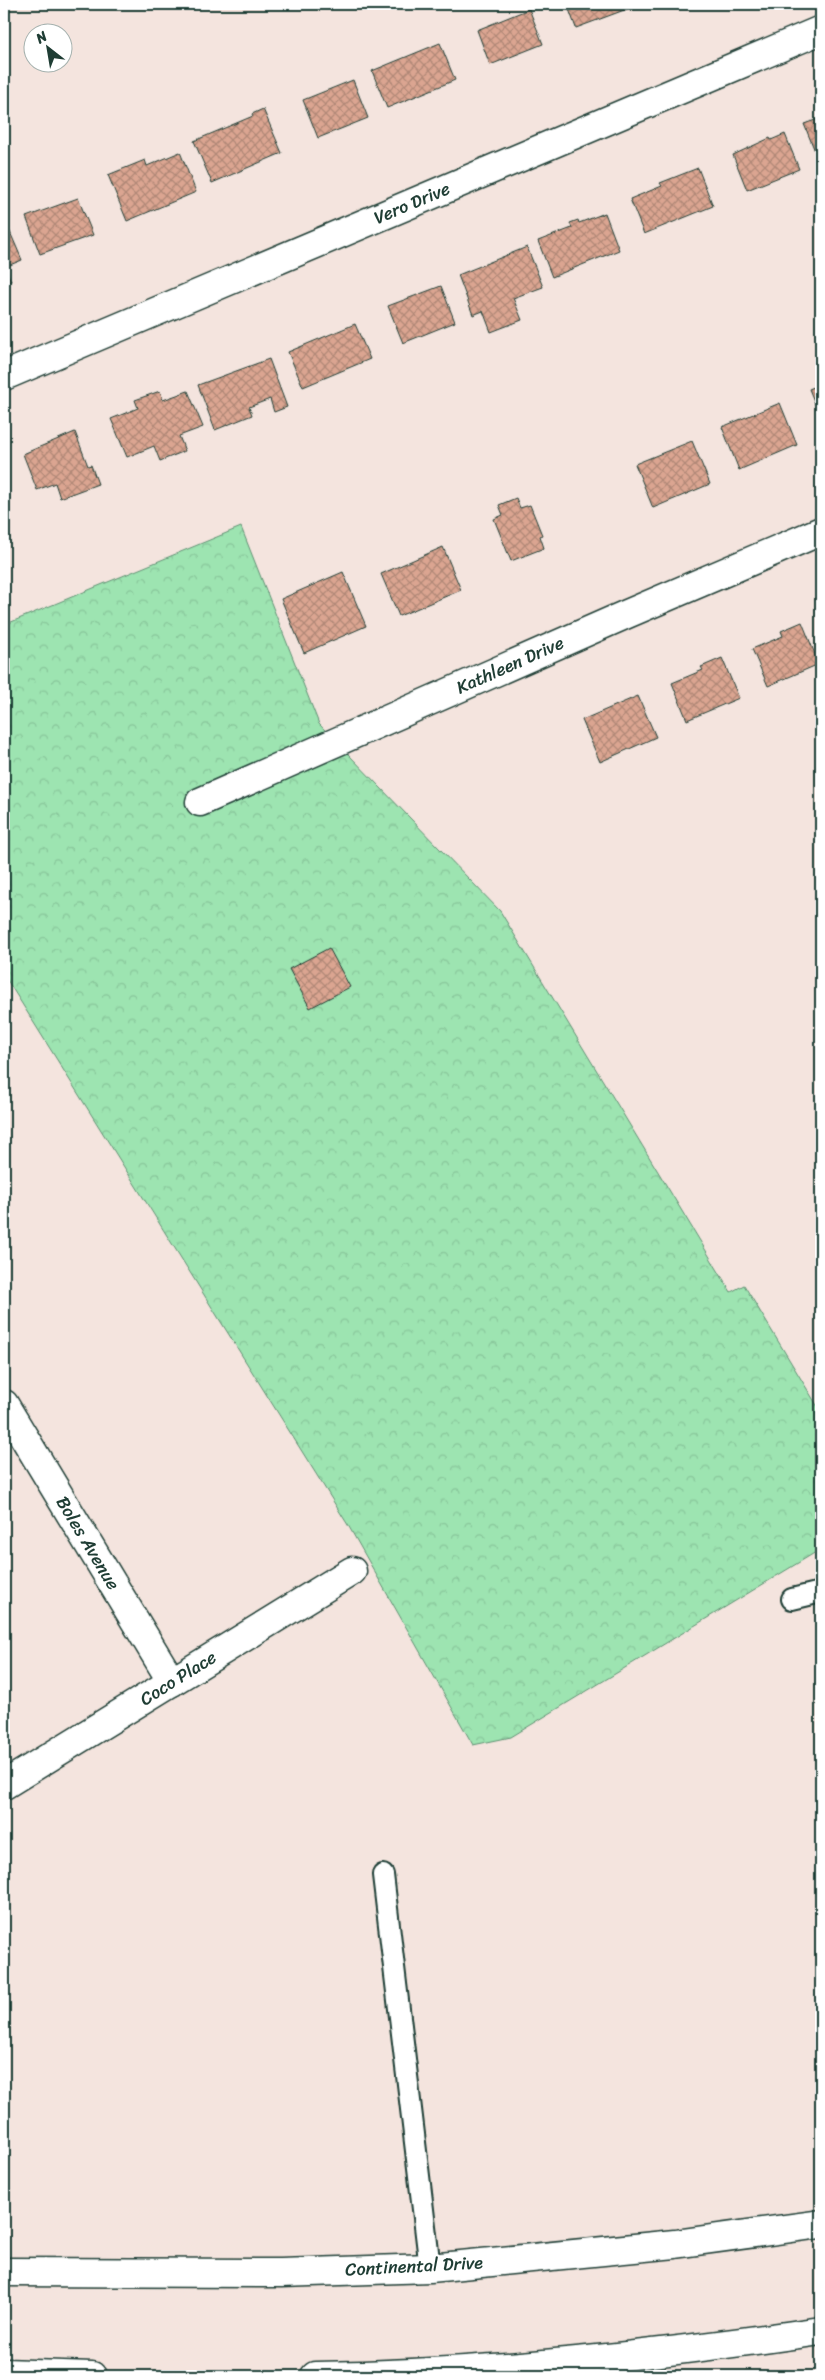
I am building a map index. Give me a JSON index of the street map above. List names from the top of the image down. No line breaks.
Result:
{"streets":{"main road":["Vero Drive","Kathleen Drive","Boles Avenue","Coco Place","Continental Drive"]},"crossings":[["Boles Avenue","Coco Place"]],"north":"top left"}
